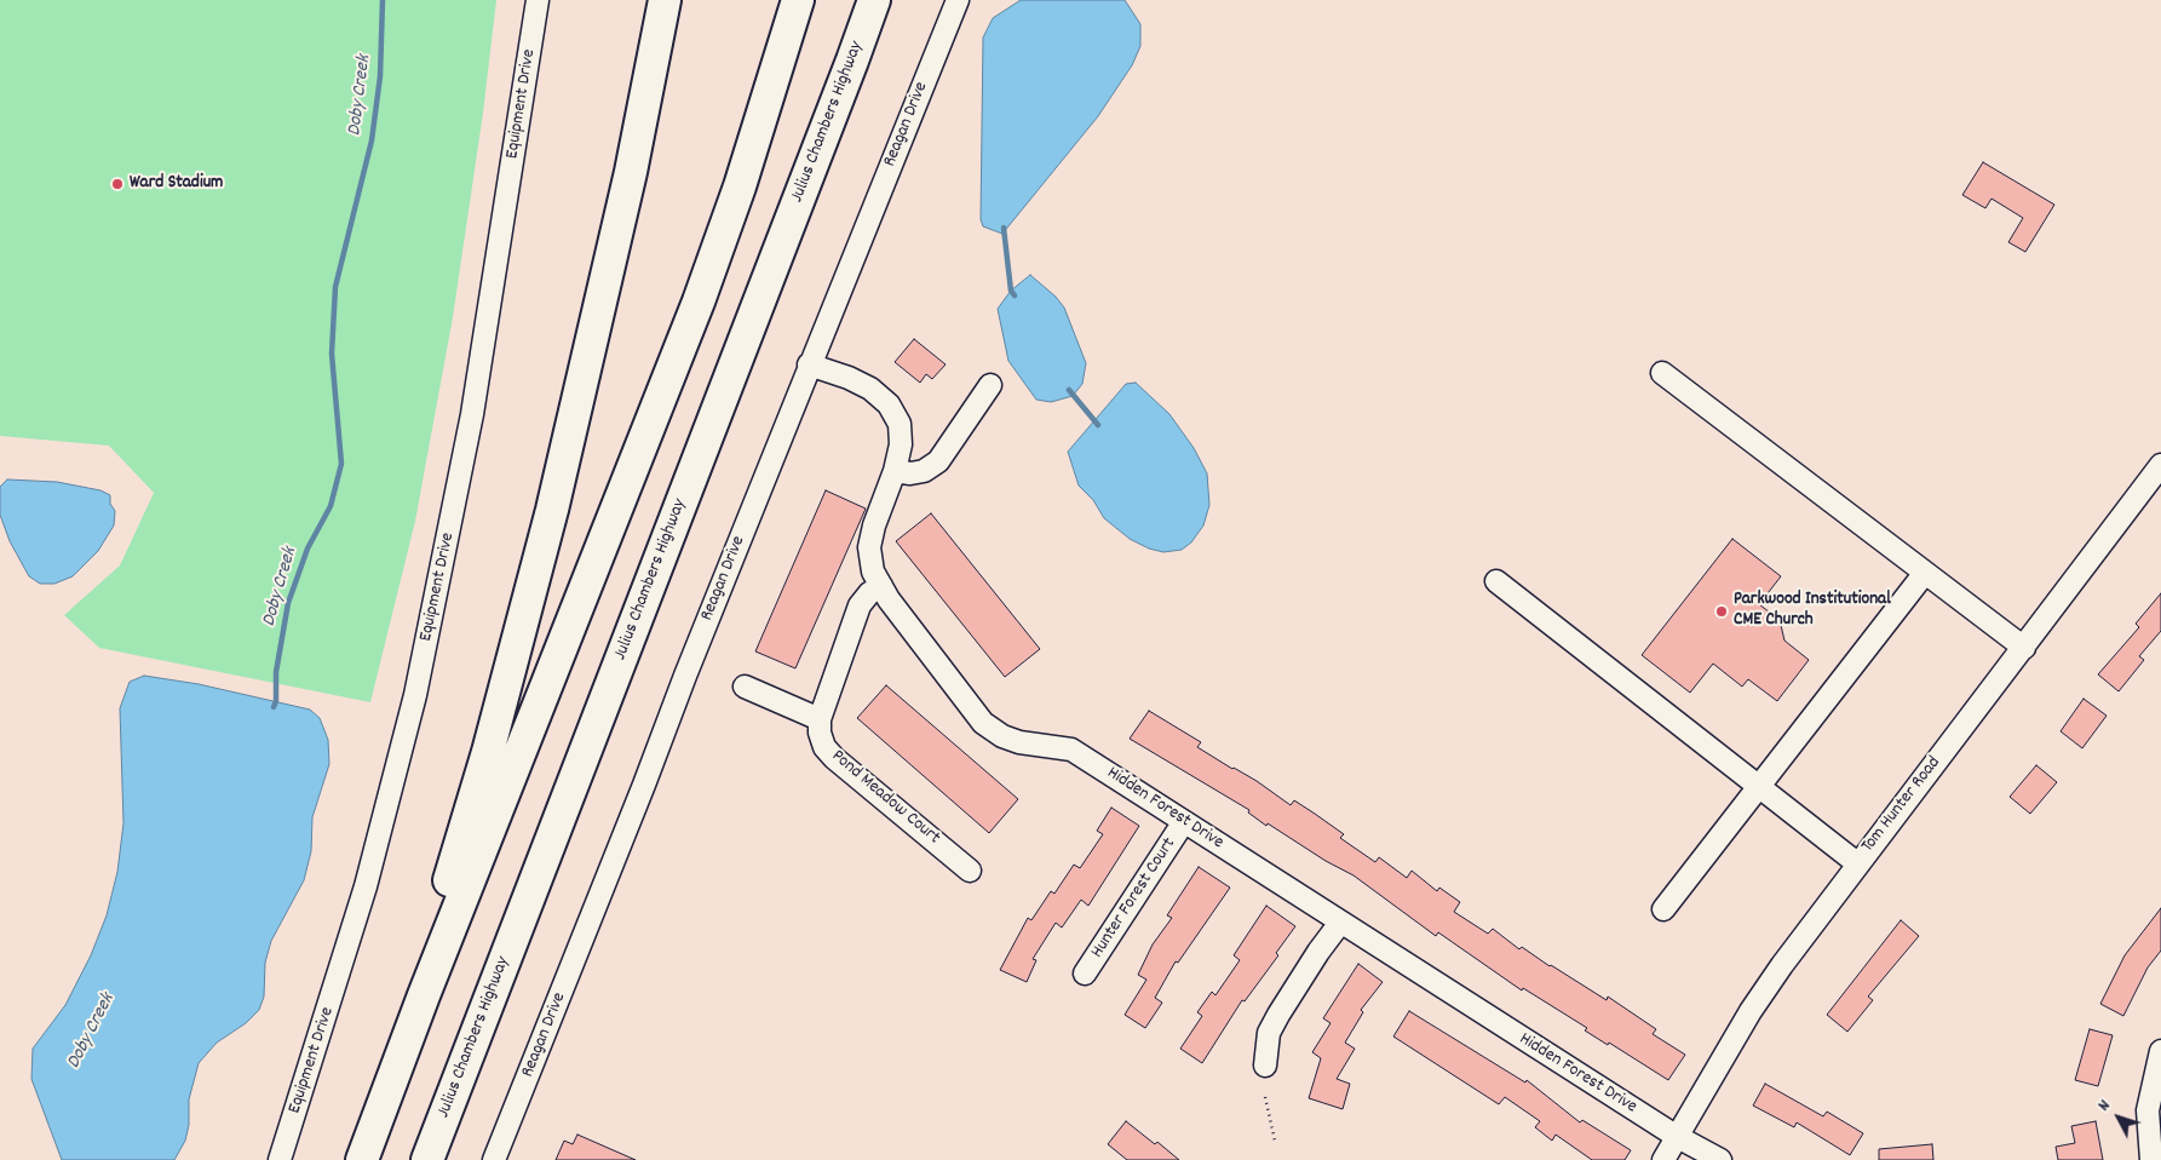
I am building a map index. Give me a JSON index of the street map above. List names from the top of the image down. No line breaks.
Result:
{"streets":{"highway":["Julius Chambers Highway"],"street":["Equipment Drive","Reagan Drive","Pond Meadow Court","Tom Hunter Road","Hidden Forest Drive","Hunter Forest Court"]},"crossings":[["Reagan Drive","Hidden Forest Drive"],["Tom Hunter Road","Hidden Forest Drive"],["Hidden Forest Drive","Hunter Forest Court"]],"water":["Doby Creek"],"places":["Ward Stadium","Parkwood Institutional CME Church"],"north":"top left"}
